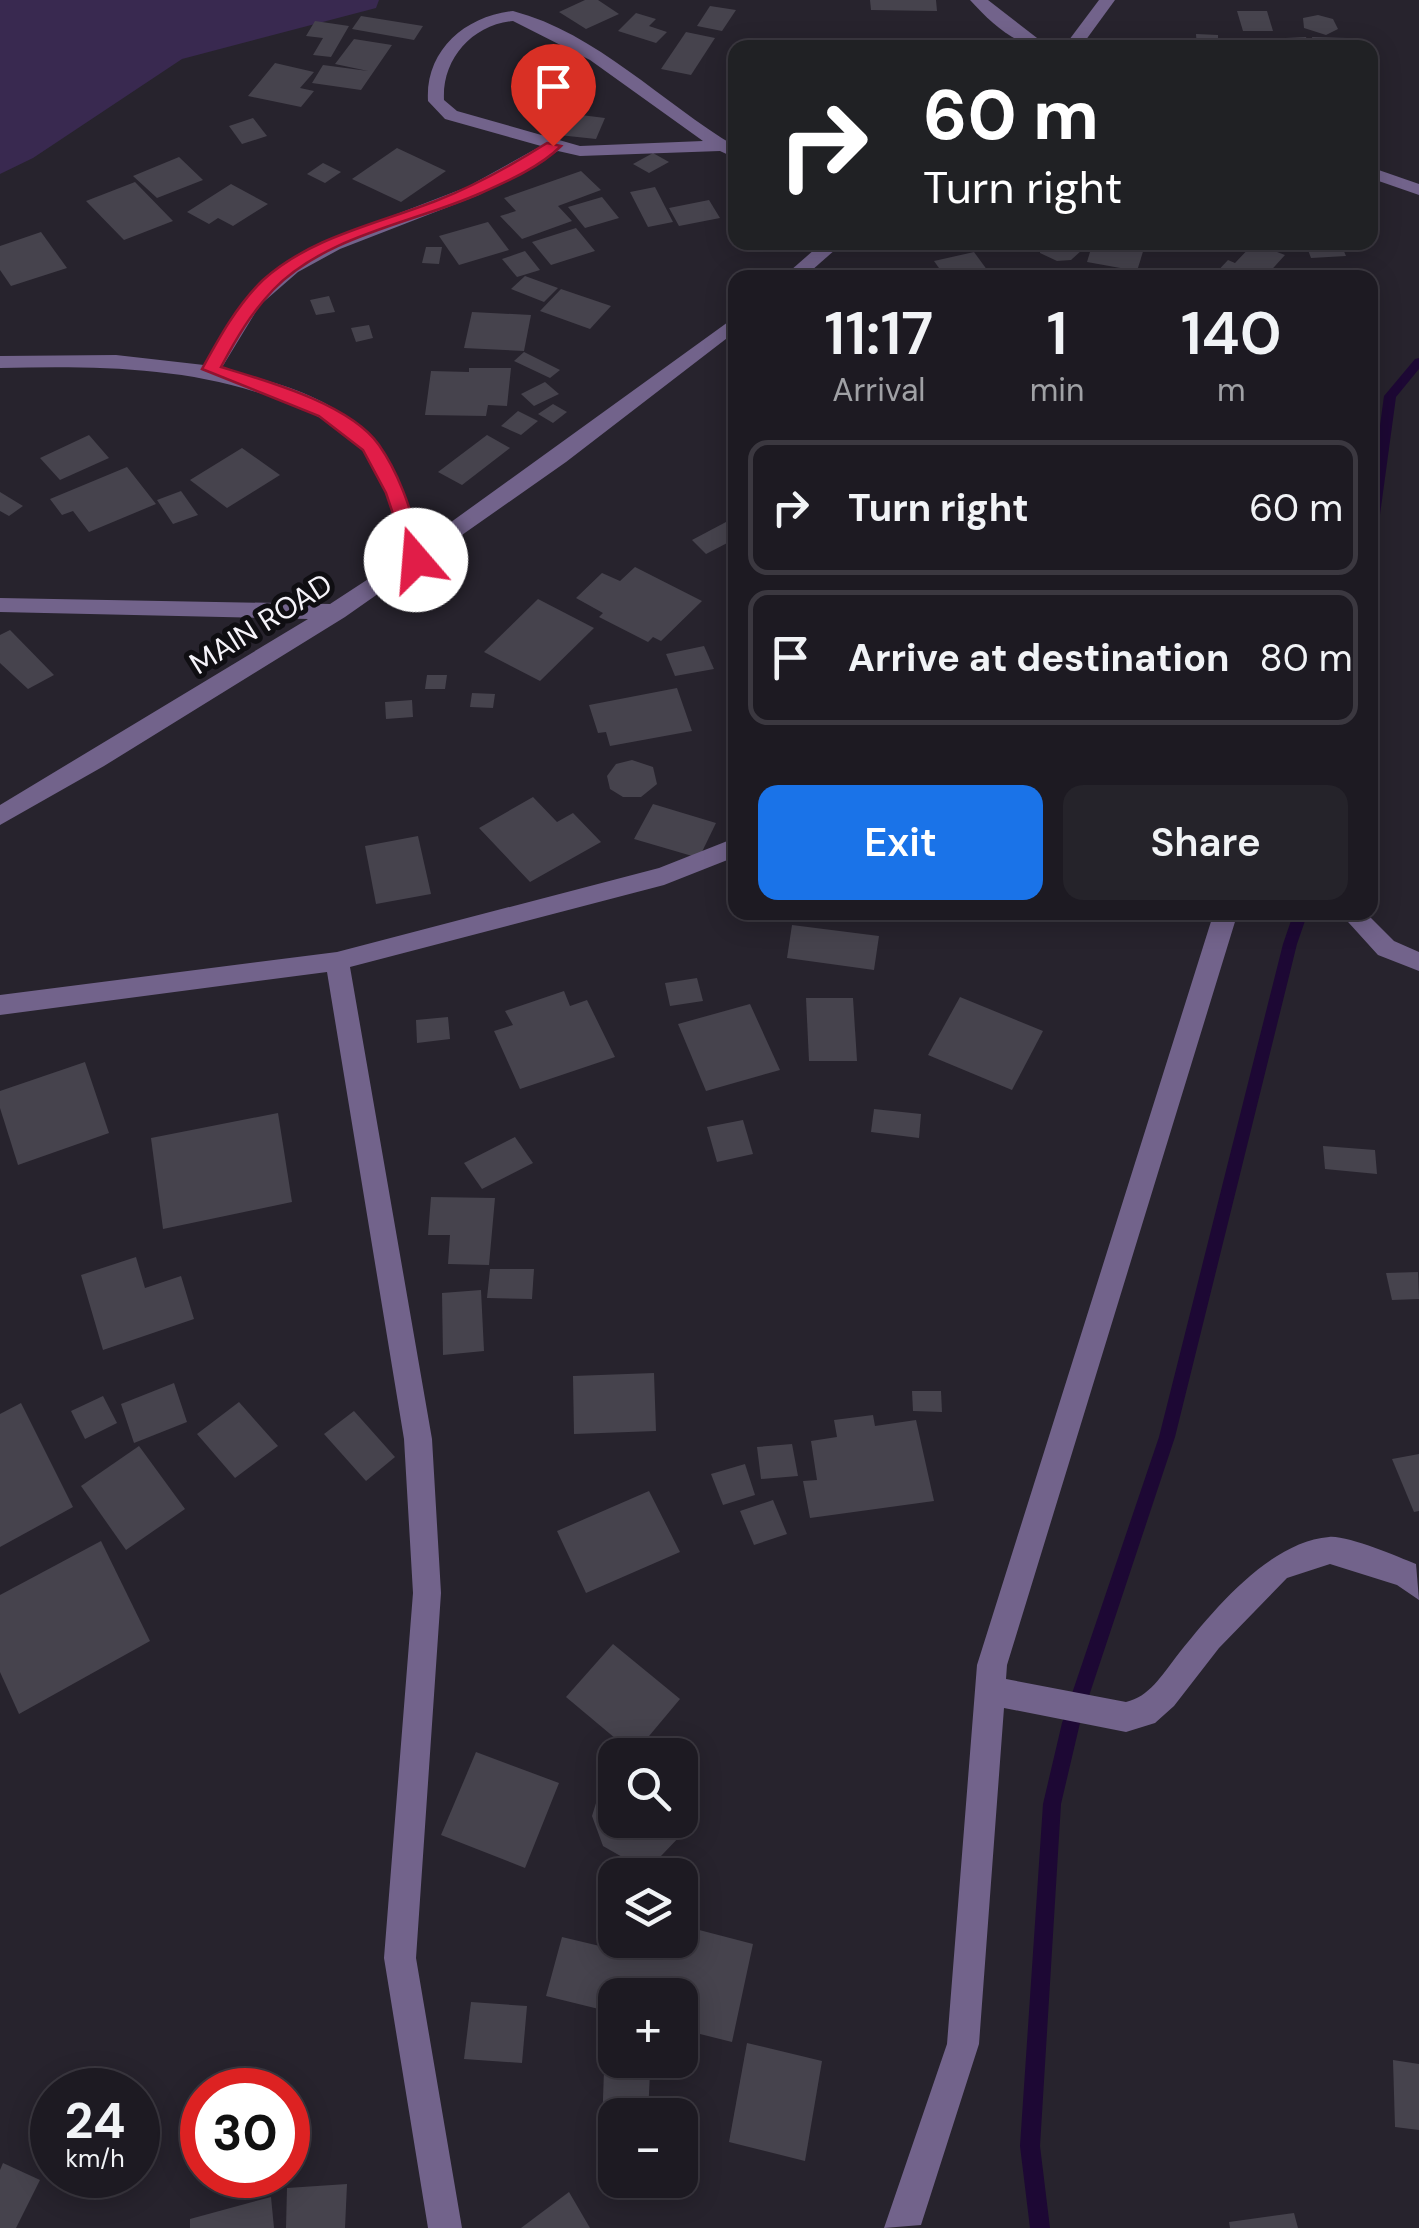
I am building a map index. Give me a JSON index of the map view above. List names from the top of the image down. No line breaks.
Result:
{"streets":{"street":["MAIN ROAD"]},"page":{"turn":["60 m","Turn right"],"eta":["11:17","Arrival","1","min","140","m"],"list":[{"name":"Turn right","value":"60 m"},{"name":"Arrive at destination","value":"80 m"}],"buttons":["Exit","Share"],"map_buttons":["+","−"],"speed":"24 km/h","limit":"30"}}
